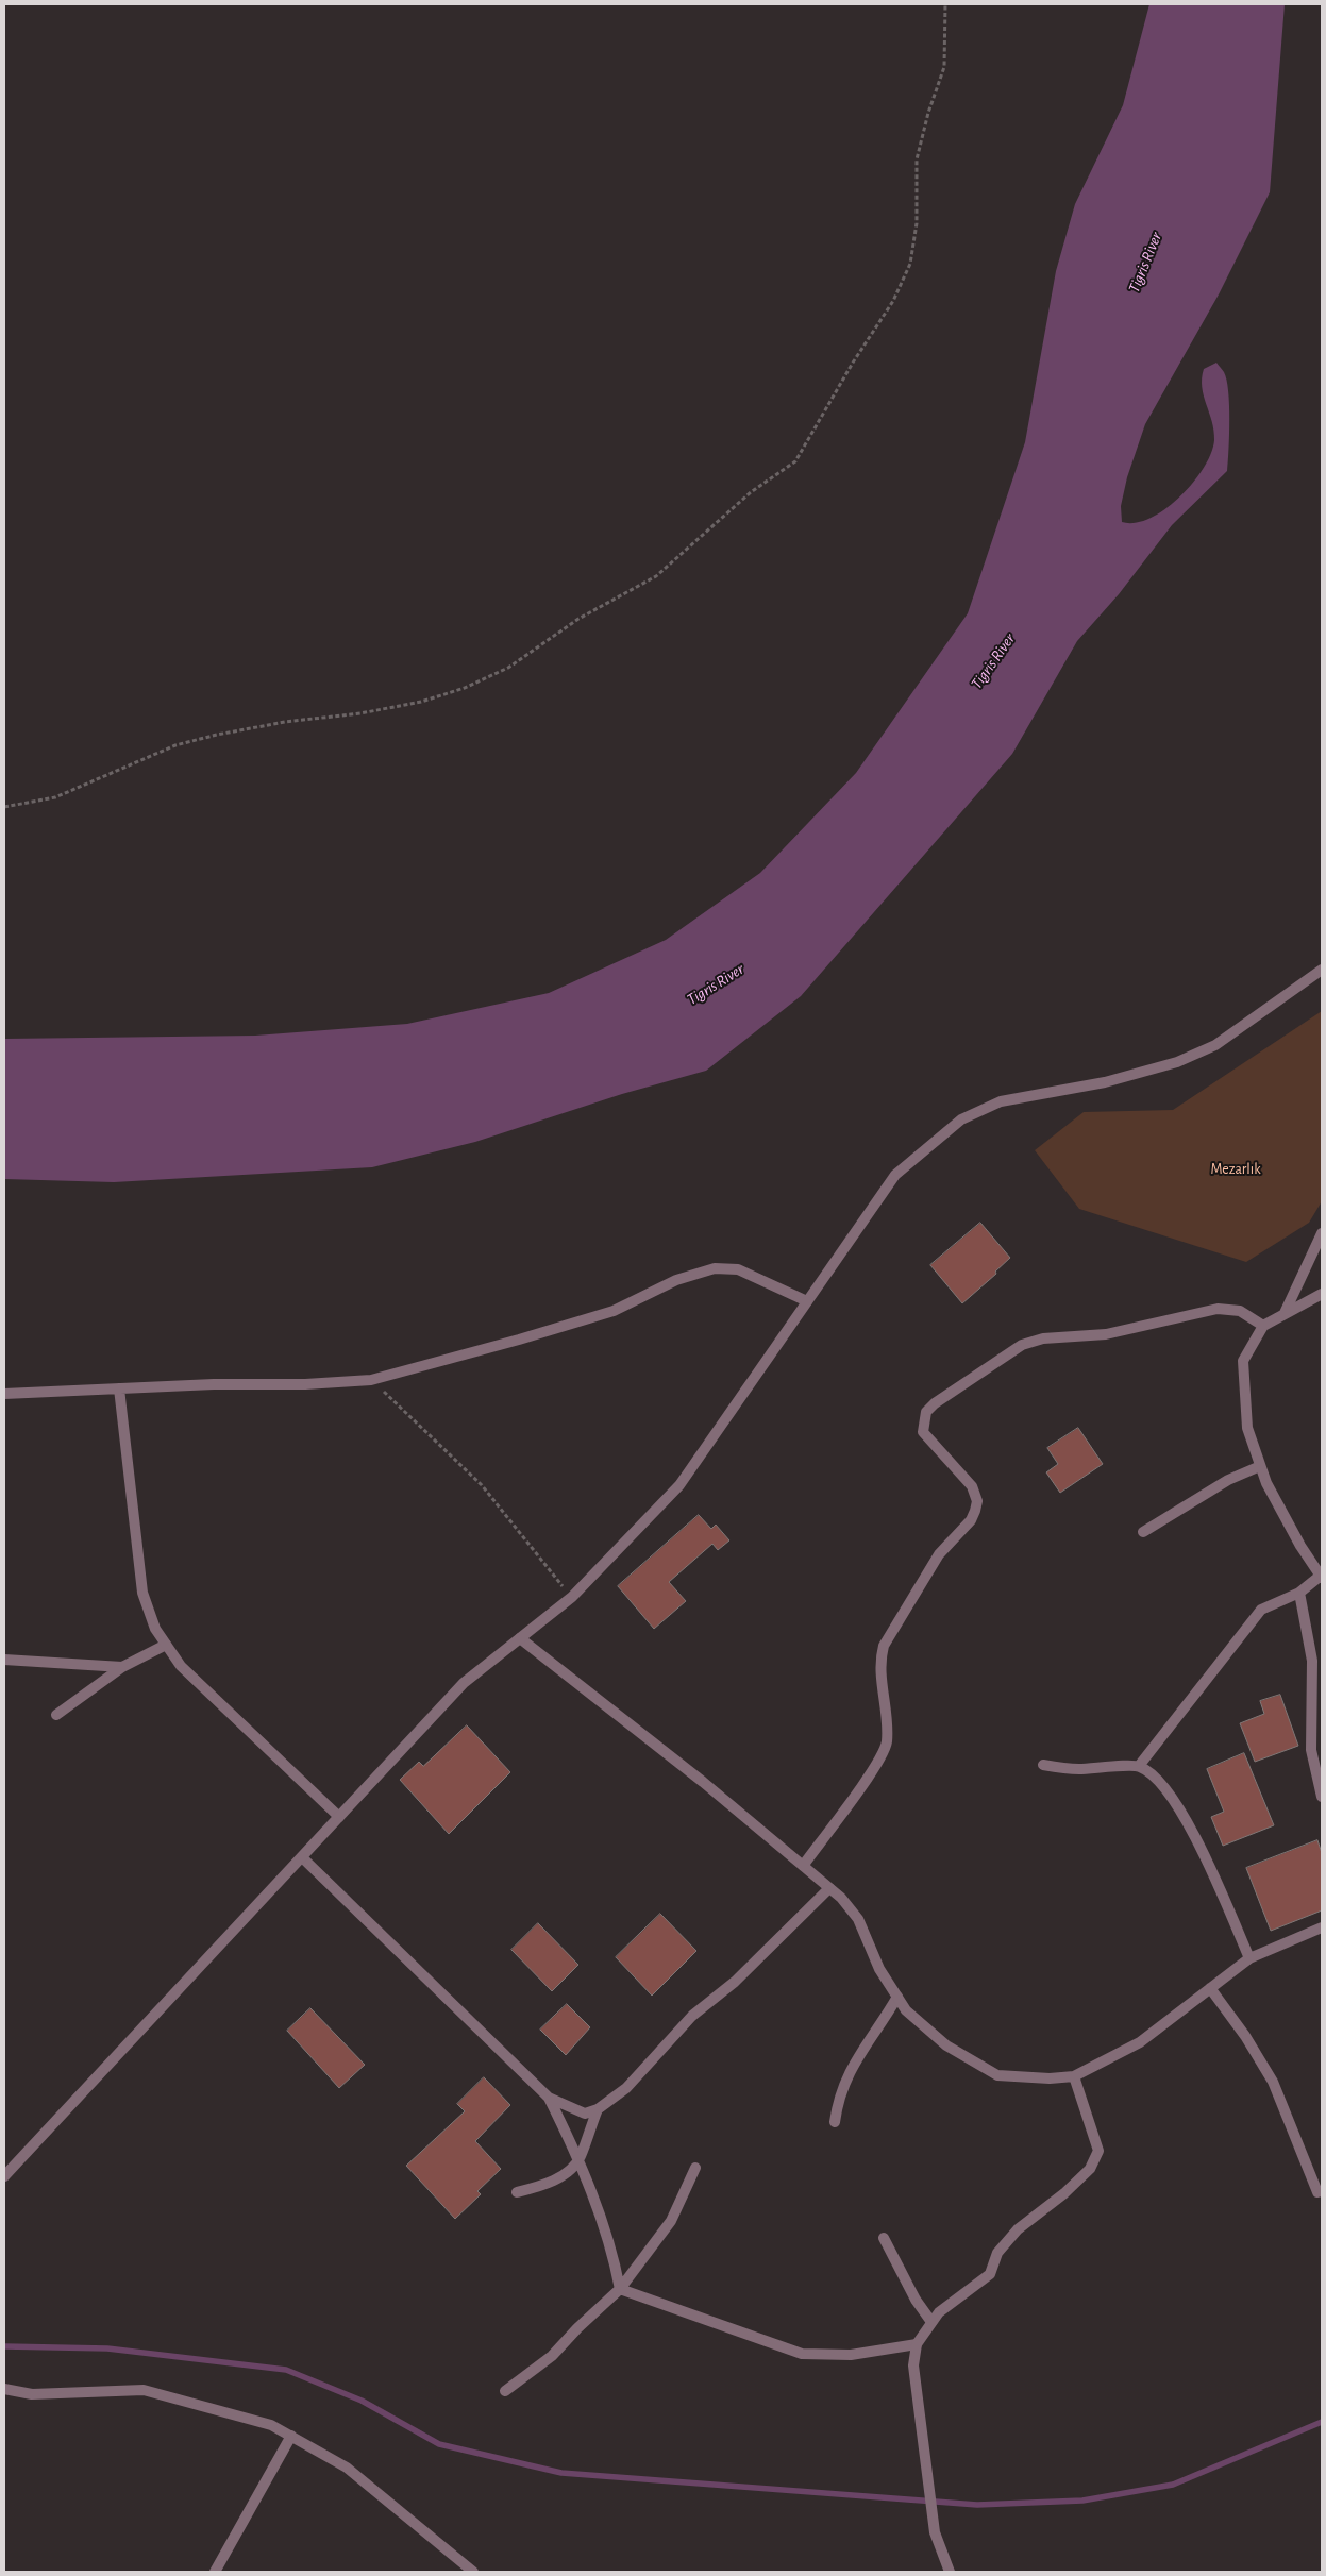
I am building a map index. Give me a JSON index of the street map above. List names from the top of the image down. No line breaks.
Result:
{"water":["Tigris River"],"parks":["Mezarlık"]}
